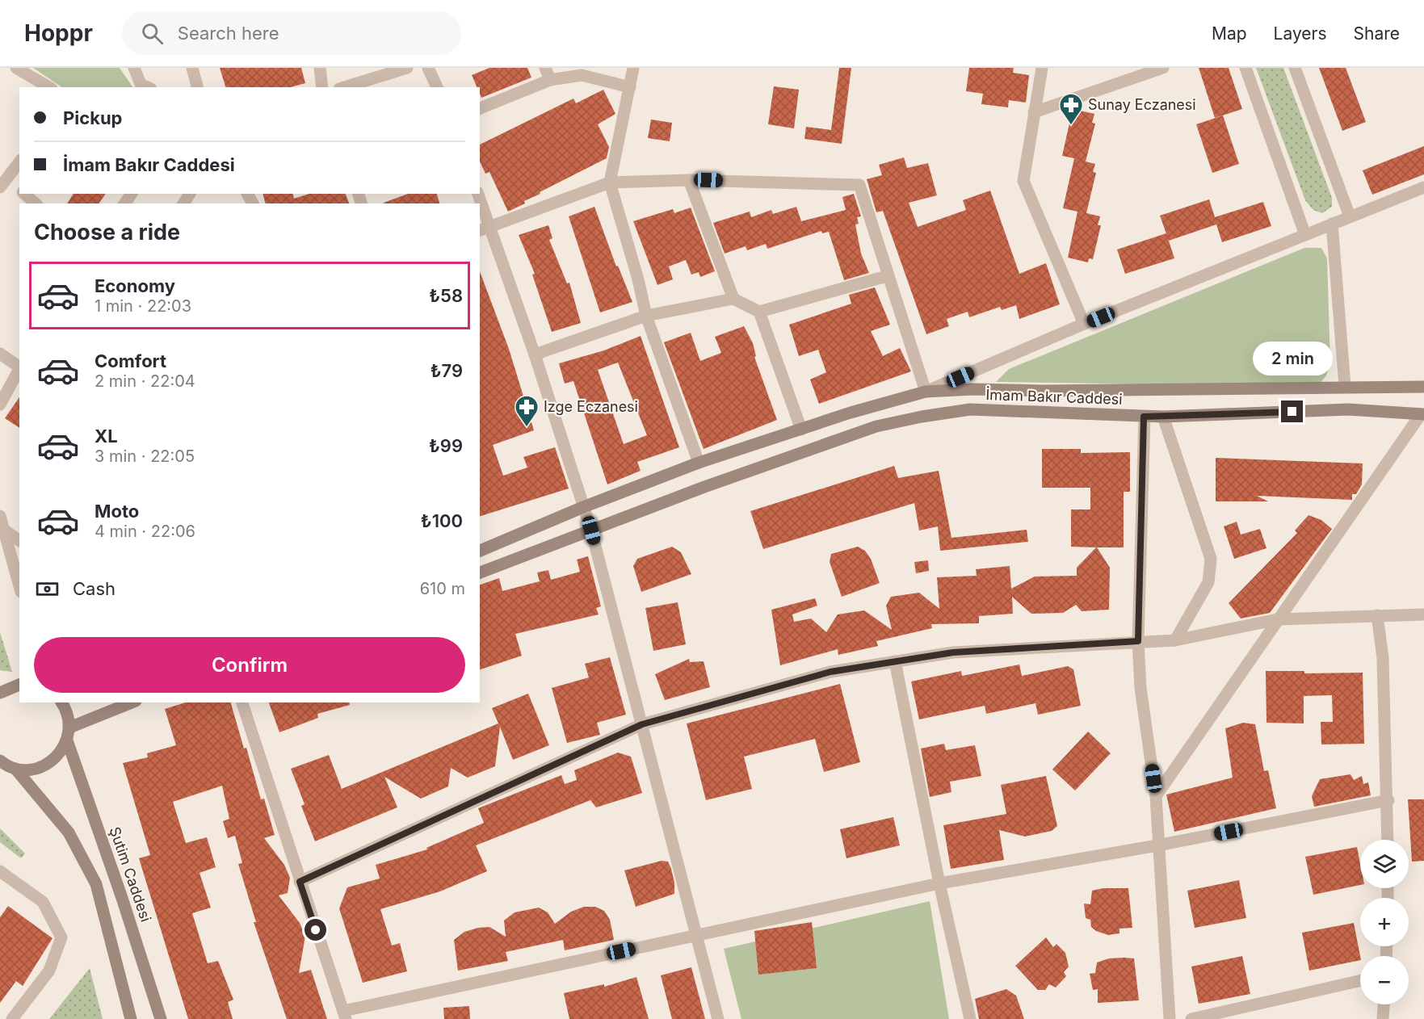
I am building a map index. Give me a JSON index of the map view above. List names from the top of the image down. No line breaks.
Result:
{"streets":{"main road":["İmam Bakır Caddesi","Şutim Caddesi"]},"places":{"pharmacy":["Sunay Eczanesi","Izge Eczanesi"]},"page":{"header":"Hoppr","search":"Search here","nav":["Map","Layers","Share"],"banner":["Pickup","İmam Bakır Caddesi"],"heading":"Choose a ride","list":[{"name":"Economy","note":"1 min · 22:03","value":"₺58"},{"name":"Comfort","note":"2 min · 22:04","value":"₺79"},{"name":"XL","note":"3 min · 22:05","value":"₺99"},{"name":"Moto","note":"4 min · 22:06","value":"₺100"}],"bubble":"2 min","pay":["Cash","610 m"],"buttons":"Confirm","map_buttons":["+","−"]}}
